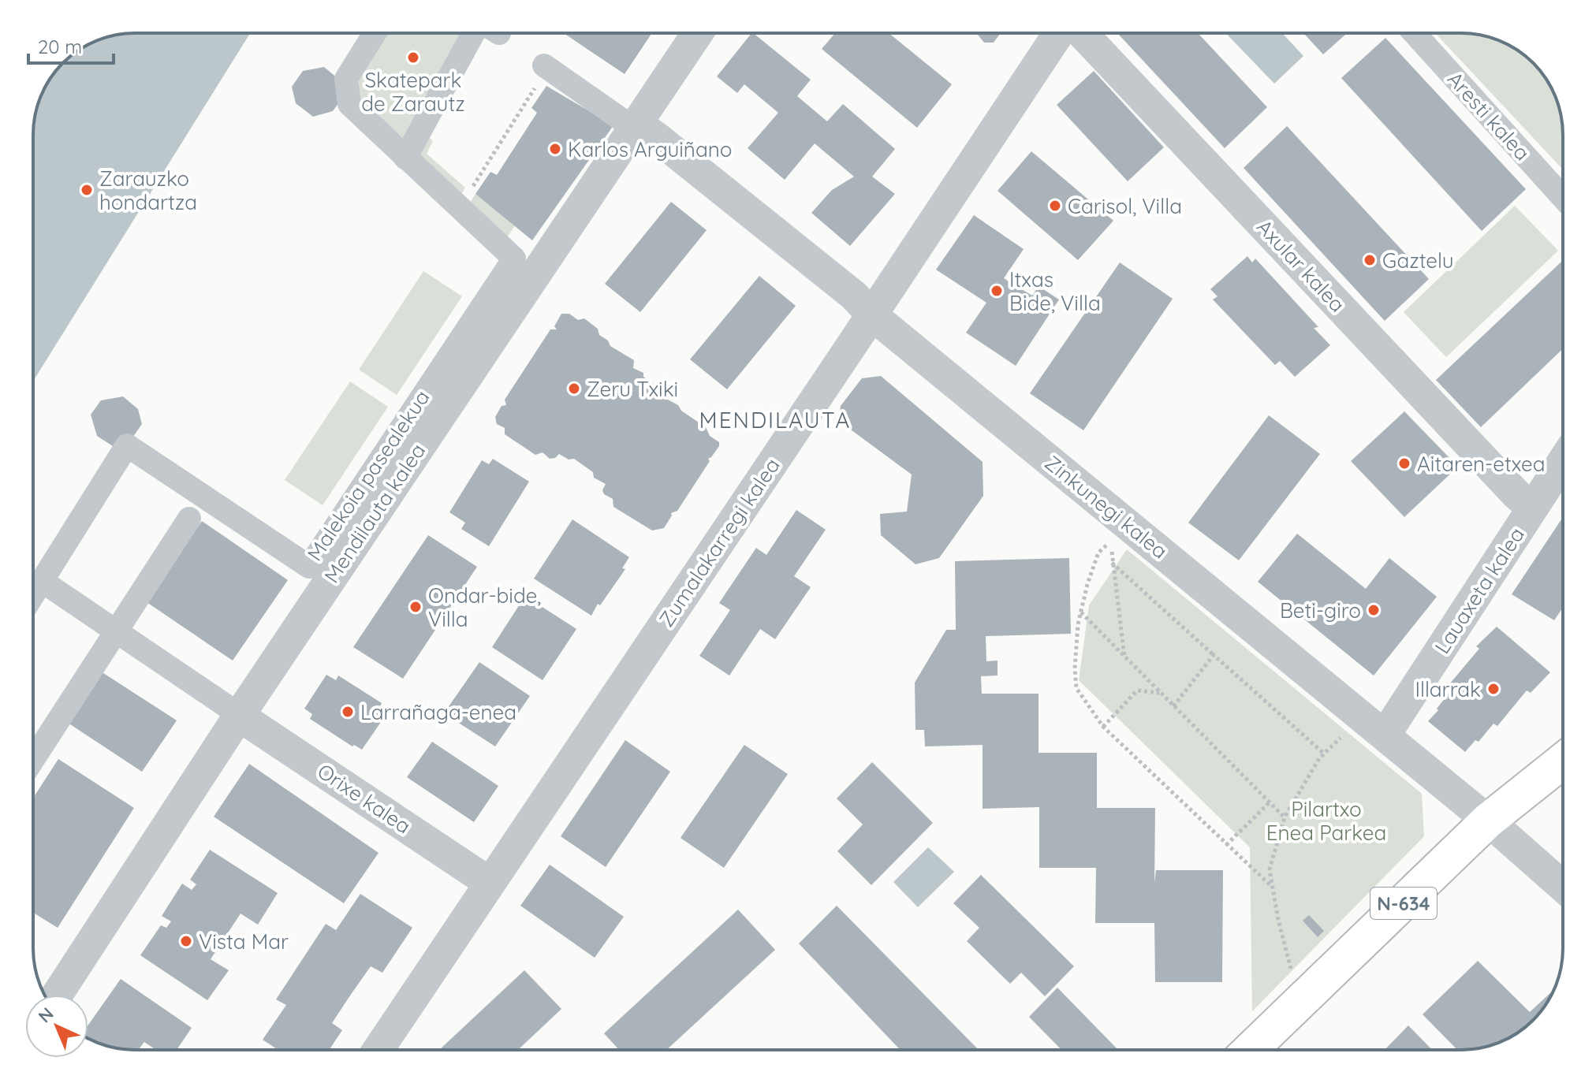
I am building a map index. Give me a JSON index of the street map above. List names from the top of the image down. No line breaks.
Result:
{"streets":{"highway":["N-634"],"street":["Aresti kalea","Axular kalea","Malekoia pasealekua","Zinkunegi kalea","Mendilauta kalea","Zumalakarregi kalea","Lauaxeta kalea","Orixe kalea"]},"crossings":[["Axular kalea","Lauaxeta kalea"],["Zinkunegi kalea","Mendilauta kalea"],["Zinkunegi kalea","Zumalakarregi kalea"],["Zinkunegi kalea","Lauaxeta kalea"],["Zinkunegi kalea","N-634"],["Mendilauta kalea","Orixe kalea"],["Zumalakarregi kalea","Orixe kalea"]],"districts":["MENDILAUTA"],"parks":["Pilartxo Enea Parkea"],"places":["Skatepark de Zarautz","Karlos Arguiñano","Zarauzko hondartza","Carisol, Villa","Gaztelu","Itxas Bide, Villa","Zeru Txiki","Aitaren-etxea","Ondar-bide, Villa","Beti-giro","Illarrak","Larrañaga-enea","Vista Mar"],"scale_bar":"20 m","north":"top left"}
